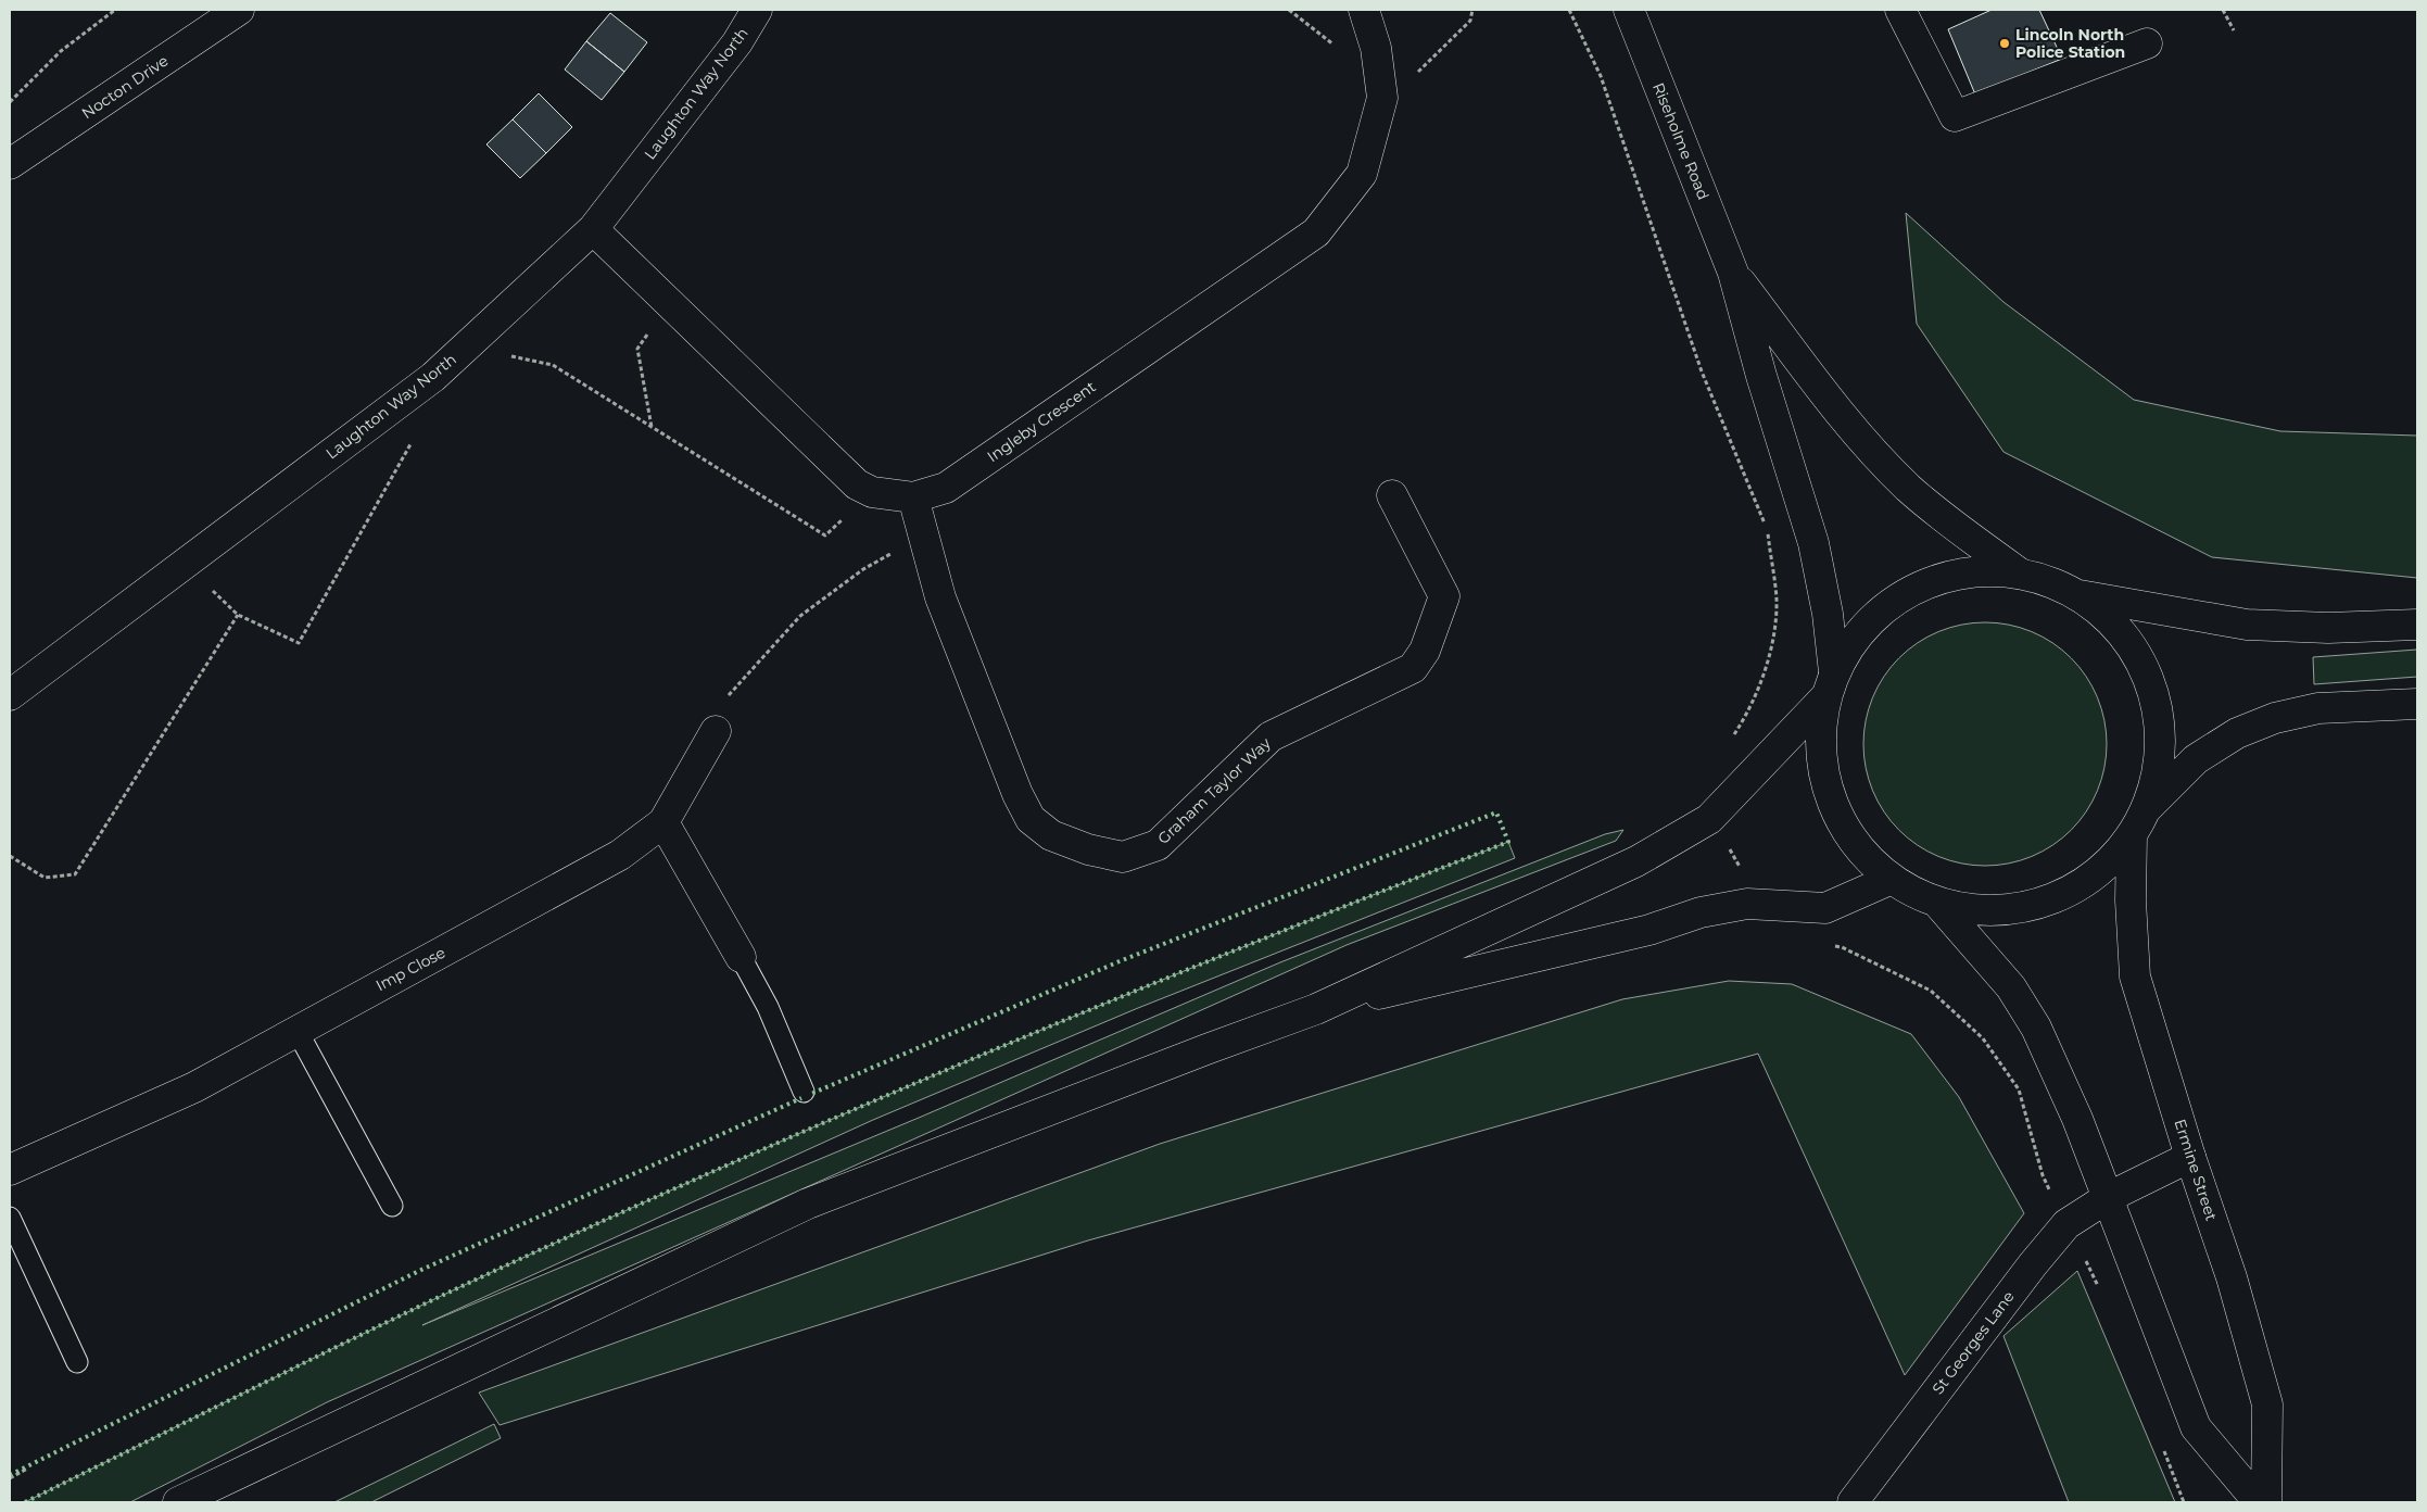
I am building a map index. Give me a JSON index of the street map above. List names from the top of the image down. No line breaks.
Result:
{"streets":{"main road":["Nocton Drive","Laughton Way North","Riseholme Road","Ingleby Crescent","Graham Taylor Way","Imp Close","Ermine Street","St Georges Lane"]},"crossings":[["Laughton Way North","Ingleby Crescent"],["Ingleby Crescent","Graham Taylor Way"],["Ermine Street","St Georges Lane"]],"places":["Lincoln North Police Station"]}
